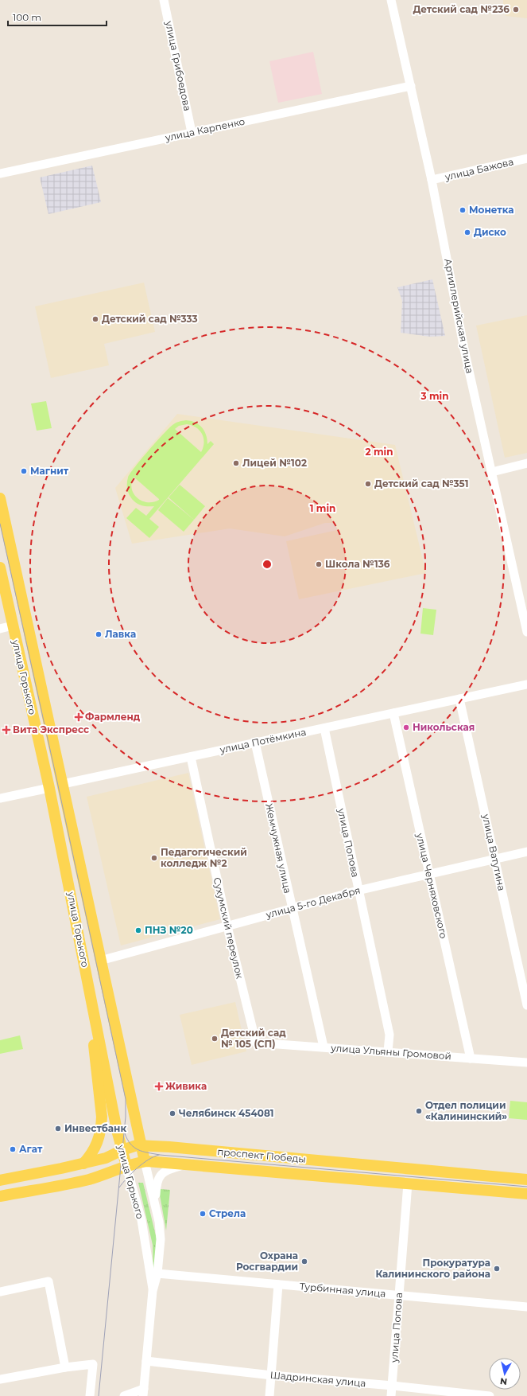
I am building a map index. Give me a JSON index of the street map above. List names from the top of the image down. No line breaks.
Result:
{"streets":{"main road":["улица Горького","улица Потёмкина","проспект Победы"],"street":["улица Грибоедова","улица Карпенко","улица Бажова","Артиллерийская улица","улица Попова","Жемчужная улица","улица Ватутина","улица Черняховского","улица 5-го Декабря","Сухумский переулок","улица Ульяны Громовой","Турбинная улица","Шадринская улица"]},"crossings":[["улица Грибоедова","улица Карпенко"],["улица Карпенко","Артиллерийская улица"],["улица Бажова","Артиллерийская улица"],["улица Горького","улица Потёмкина"],["улица Горького","улица 5-го Декабря"],["улица Горького","проспект Победы"],["улица Горького","Турбинная улица"],["улица Горького","Шадринская улица"],["улица Потёмкина","улица Попова"],["улица Потёмкина","Жемчужная улица"],["улица Потёмкина","улица Ватутина"],["улица Потёмкина","улица Черняховского"],["улица Потёмкина","Сухумский переулок"],["улица Попова","улица 5-го Декабря"],["улица Попова","улица Ульяны Громовой"],["улица Попова","проспект Победы"],["улица Попова","Турбинная улица"],["улица Попова","Шадринская улица"],["Жемчужная улица","улица 5-го Декабря"],["Жемчужная улица","улица Ульяны Громовой"],["улица Ватутина","улица 5-го Декабря"],["улица Черняховского","улица 5-го Декабря"],["улица Черняховского","улица Ульяны Громовой"],["улица 5-го Декабря","Сухумский переулок"],["Сухумский переулок","улица Ульяны Громовой"]],"places":{"other":["Детский сад №236","Монетка","Диско","Детский сад №333","Лицей №102","Магнит","Детский сад №351","Школа №136","Лавка","Никольская","Педагогический колледж №2","ПНЗ №20","Детский сад № 105 (СП)","Отдел полиции «Калининский»","Челябинск 454081","Инвестбанк","Агат","Стрела","Охрана Росгвардии","Прокуратура Калининского района"],"health":["Фармленд","Вита Экспресс","Живика"]},"scale_bar":"100 m","north":"bottom","rings":["3 min","2 min","1 min"]}
